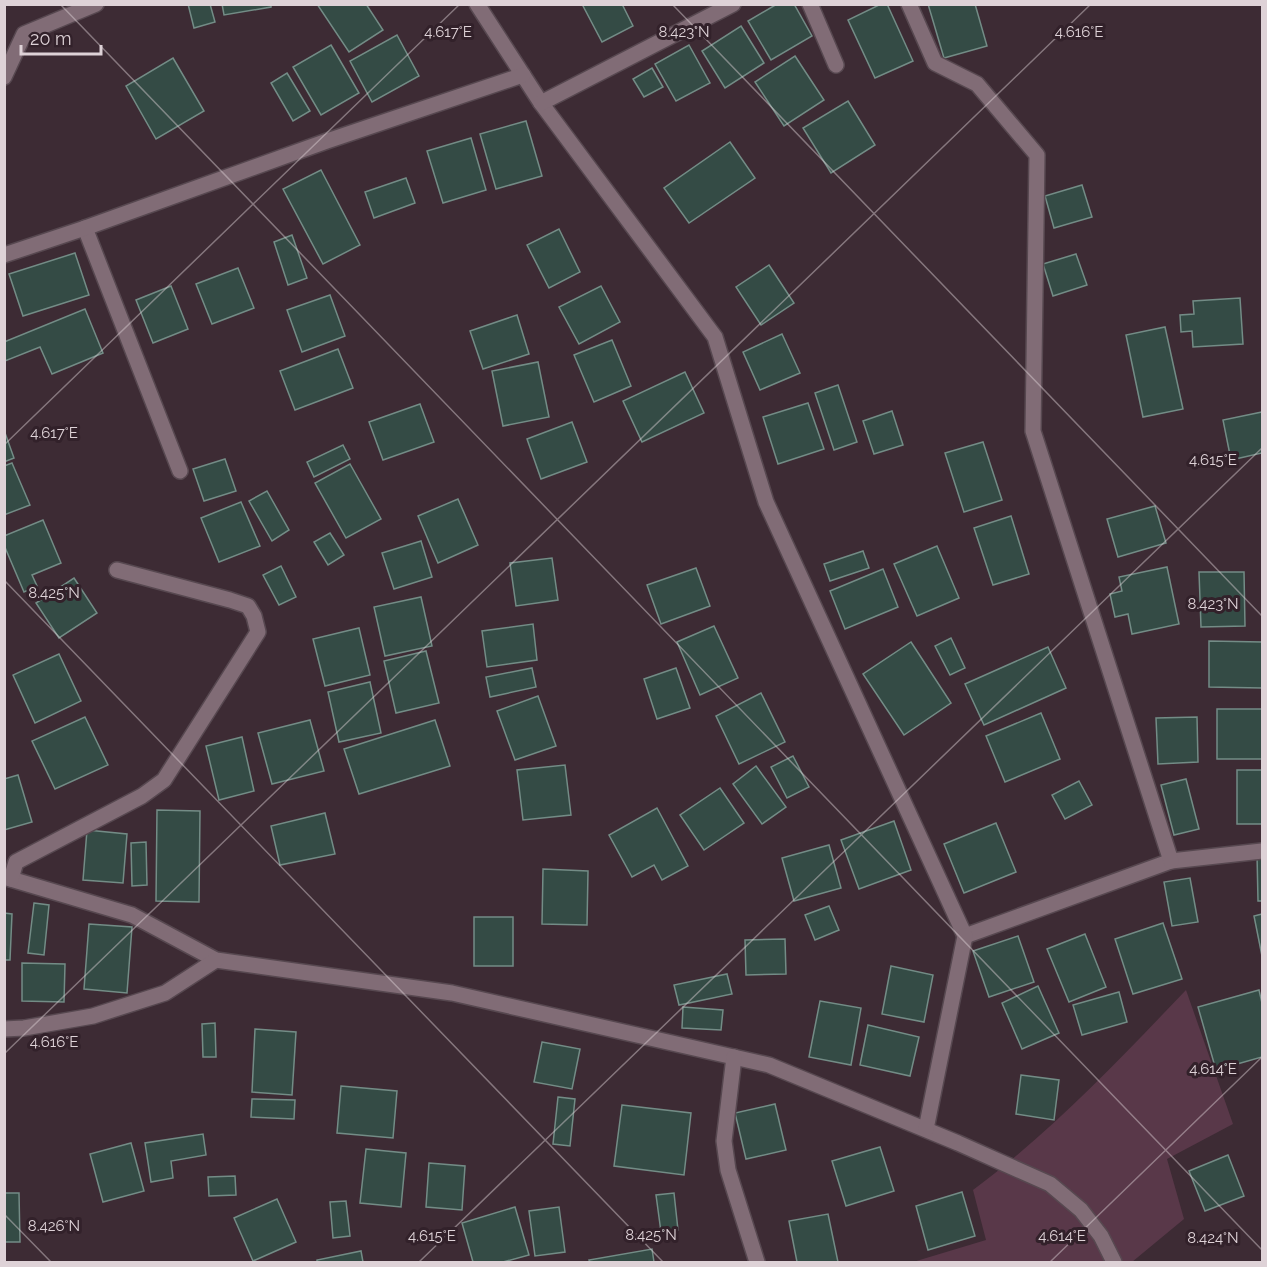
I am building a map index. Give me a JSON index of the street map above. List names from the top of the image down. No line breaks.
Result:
{"scale_bar":"20 m","coordinates":["4.617°E","4.616°E","8.423°N","4.615°E","8.425°N","4.614°E","8.426°N","8.424°N"]}
